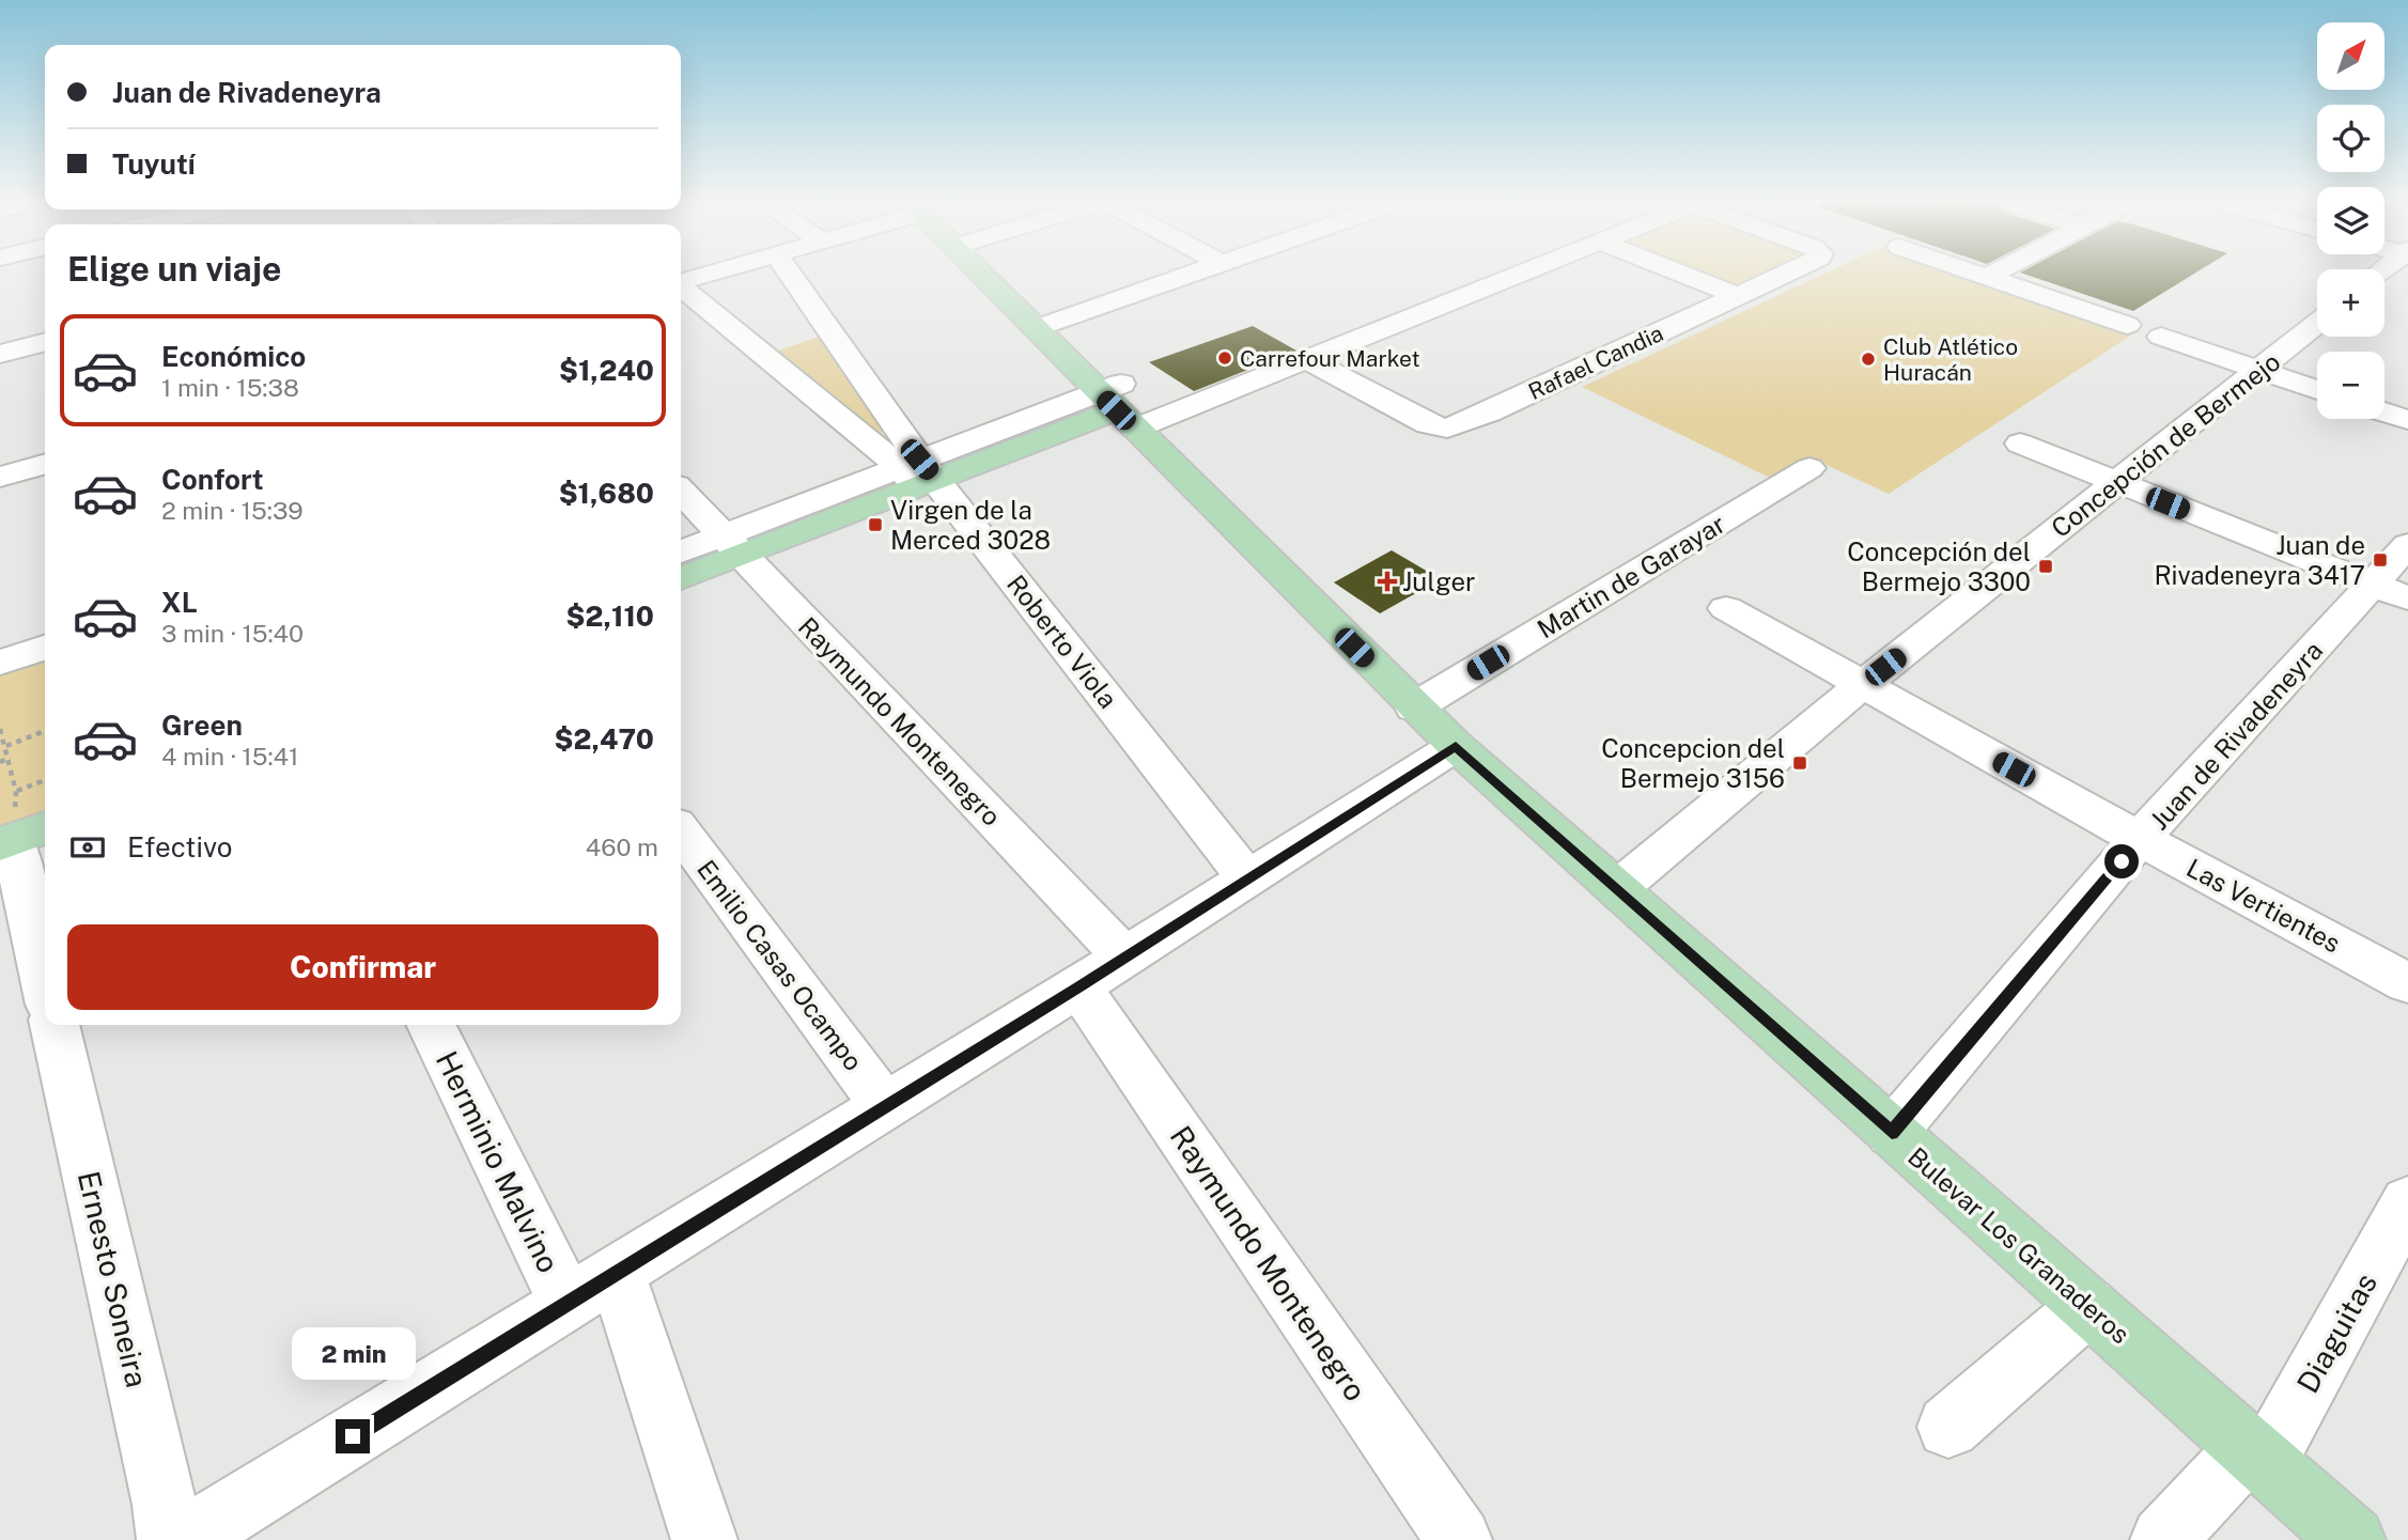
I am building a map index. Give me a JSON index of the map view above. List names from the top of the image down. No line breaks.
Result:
{"streets":{"main road":["Bulevar Los Granaderos"],"street":["Rafael Candia","Concepción de Bermejo","Martin de Garayar","Roberto Viola","Raymundo Montenegro","Juan de Rivadeneyra","Las Vertientes","Emilio Casas Ocampo","Herminio Malvino","Ernesto Soneira","Diaguitas"]},"crossings":[["Concepción de Bermejo","Las Vertientes"],["Concepción de Bermejo","Bulevar Los Granaderos"],["Martin de Garayar","Bulevar Los Granaderos"],["Juan de Rivadeneyra","Las Vertientes"],["Juan de Rivadeneyra","Bulevar Los Granaderos"],["Bulevar Los Granaderos","Diaguitas"]],"places":{"other":["Carrefour Market","Club Atlético Huracán"],"transit":["Virgen de la Merced 3028","Juan de Rivadeneyra 3417","Concepción del Bermejo 3300","Concepcion del Bermejo 3156"],"health":["Julger"]},"north":"top right","page":{"map_buttons":["+","−"],"banner":["Juan de Rivadeneyra","Tuyutí"],"heading":"Elige un viaje","list":[{"name":"Económico","note":"1 min · 15:38","value":"$1,240"},{"name":"Confort","note":"2 min · 15:39","value":"$1,680"},{"name":"XL","note":"3 min · 15:40","value":"$2,110"},{"name":"Green","note":"4 min · 15:41","value":"$2,470"}],"pay":["Efectivo","460 m"],"buttons":"Confirmar","bubble":"2 min"}}
